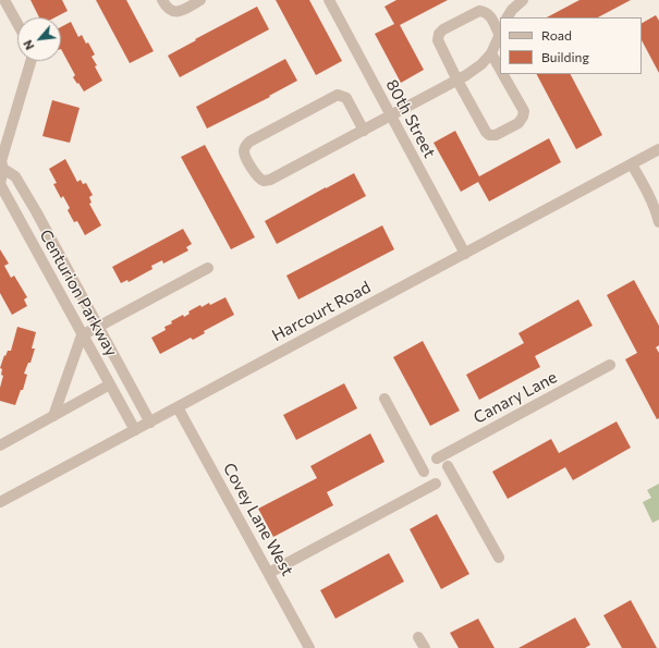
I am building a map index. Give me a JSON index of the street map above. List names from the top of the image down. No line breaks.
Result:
{"streets":{"street":["80th Street","Centurion Parkway","Harcourt Road","Canary Lane","Covey Lane West"]},"crossings":[["80th Street","Harcourt Road"],["Centurion Parkway","Harcourt Road"],["Harcourt Road","Covey Lane West"]],"legend":["Road","Building"],"north":"bottom left"}
